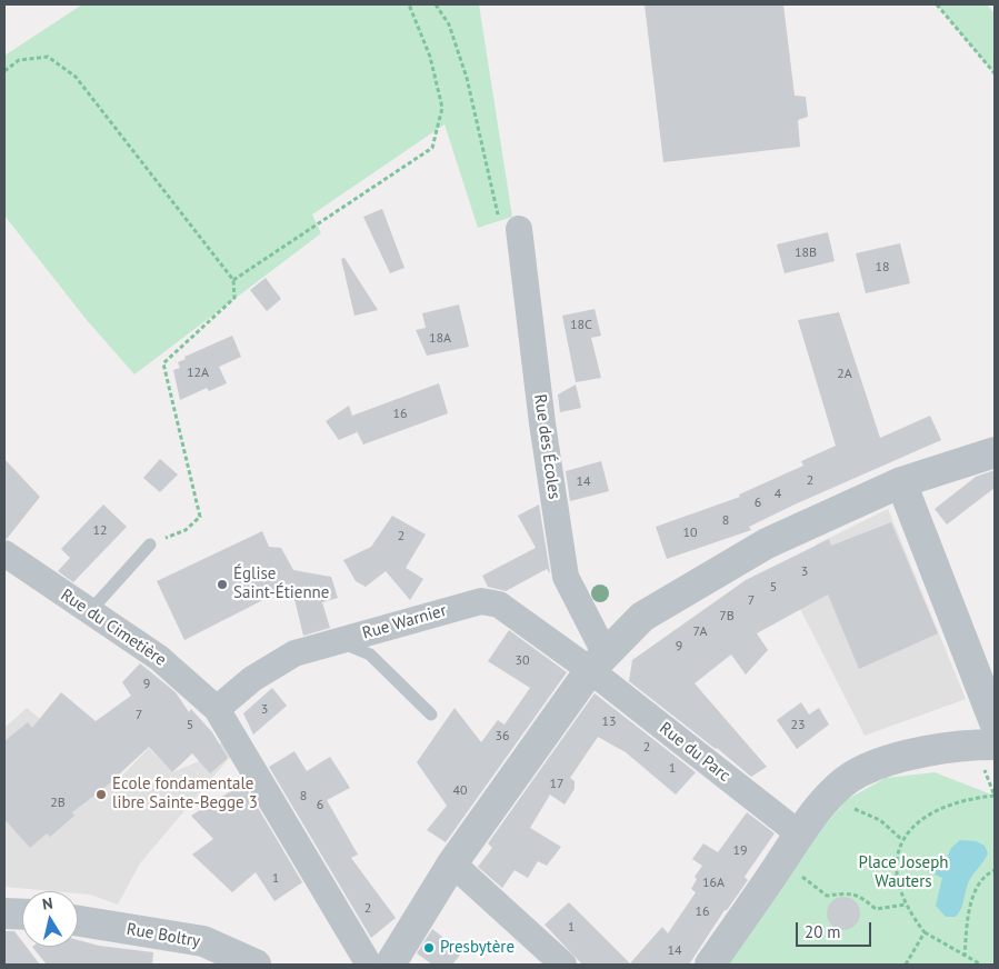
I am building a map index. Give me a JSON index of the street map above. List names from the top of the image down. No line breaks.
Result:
{"streets":{"street":["Rue des Écoles","Rue Warnier","Rue du Cimetière","Rue du Parc","Rue Boltry"]},"crossings":[["Rue des Écoles","Rue Warnier"],["Rue des Écoles","Rue du Parc"],["Rue Warnier","Rue du Cimetière"],["Rue Warnier","Rue du Parc"]],"parks":["Place Joseph Wauters"],"places":["Église Saint-Étienne","Ecole fondamentale libre Sainte-Begge 3","Presbytère"],"house_numbers":["18B","18","18C","18A","12A","2A","16","2","14","4","6","8","12","10","2","3","5","7","7B","7A","9","30","9","3","7","13","5","23","36","2","1","17","40","8","2B","6","19","1","16A","2","16","1","14"],"scale_bar":"20 m","north":"top"}
